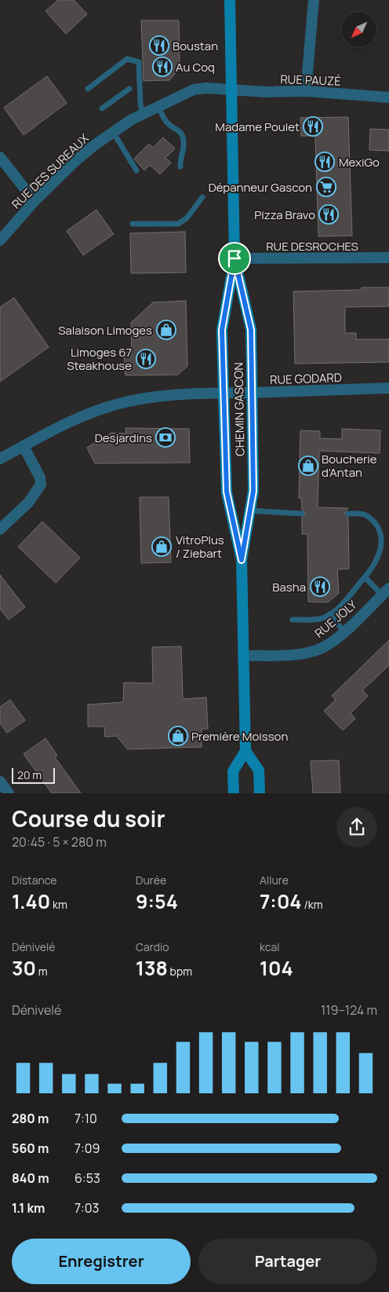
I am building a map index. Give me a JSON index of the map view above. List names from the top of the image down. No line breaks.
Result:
{"streets":{"main road":["CHEMIN GASCON"],"street":["RUE PAUZÉ","RUE DES SUREAUX","RUE DESROCHES","RUE GODARD","RUE JOLY"]},"crossings":[["RUE PAUZÉ","RUE DES SUREAUX"],["RUE PAUZÉ","CHEMIN GASCON"],["RUE DES SUREAUX","CHEMIN GASCON"],["RUE DESROCHES","CHEMIN GASCON"],["RUE GODARD","CHEMIN GASCON"],["CHEMIN GASCON","RUE JOLY"]],"places":{"restaurant":["Boustan","Au Coq","Madame Poulet","MexiGo","Pizza Bravo","Limoges 67 Steakhouse","Basha"],"supermarket":["Dépanneur Gascon"],"shop":["Salaison Limoges","Boucherie d'Antan","VitroPlus / Ziebart","Première Moisson"],"bank":["Desjardins"]},"scale_bar":"20 m","north":"bottom left","page":{"scale":"20 m","heading":["Course du soir","20:45 · 5 × 280 m"],"stats":[["Distance","1.40 km"],["Durée","9:54"],["Allure","7:04 /km"],["Dénivelé","30 m"],["Cardio","138 bpm"],["kcal","104"]],"chart":["Dénivelé","119–124 m"],"list":[{"name":"280 m","note":"7:10"},{"name":"560 m","note":"7:09"},{"name":"840 m","note":"6:53"},{"name":"1.1 km","note":"7:03"}],"buttons":["Enregistrer","Partager"]}}
